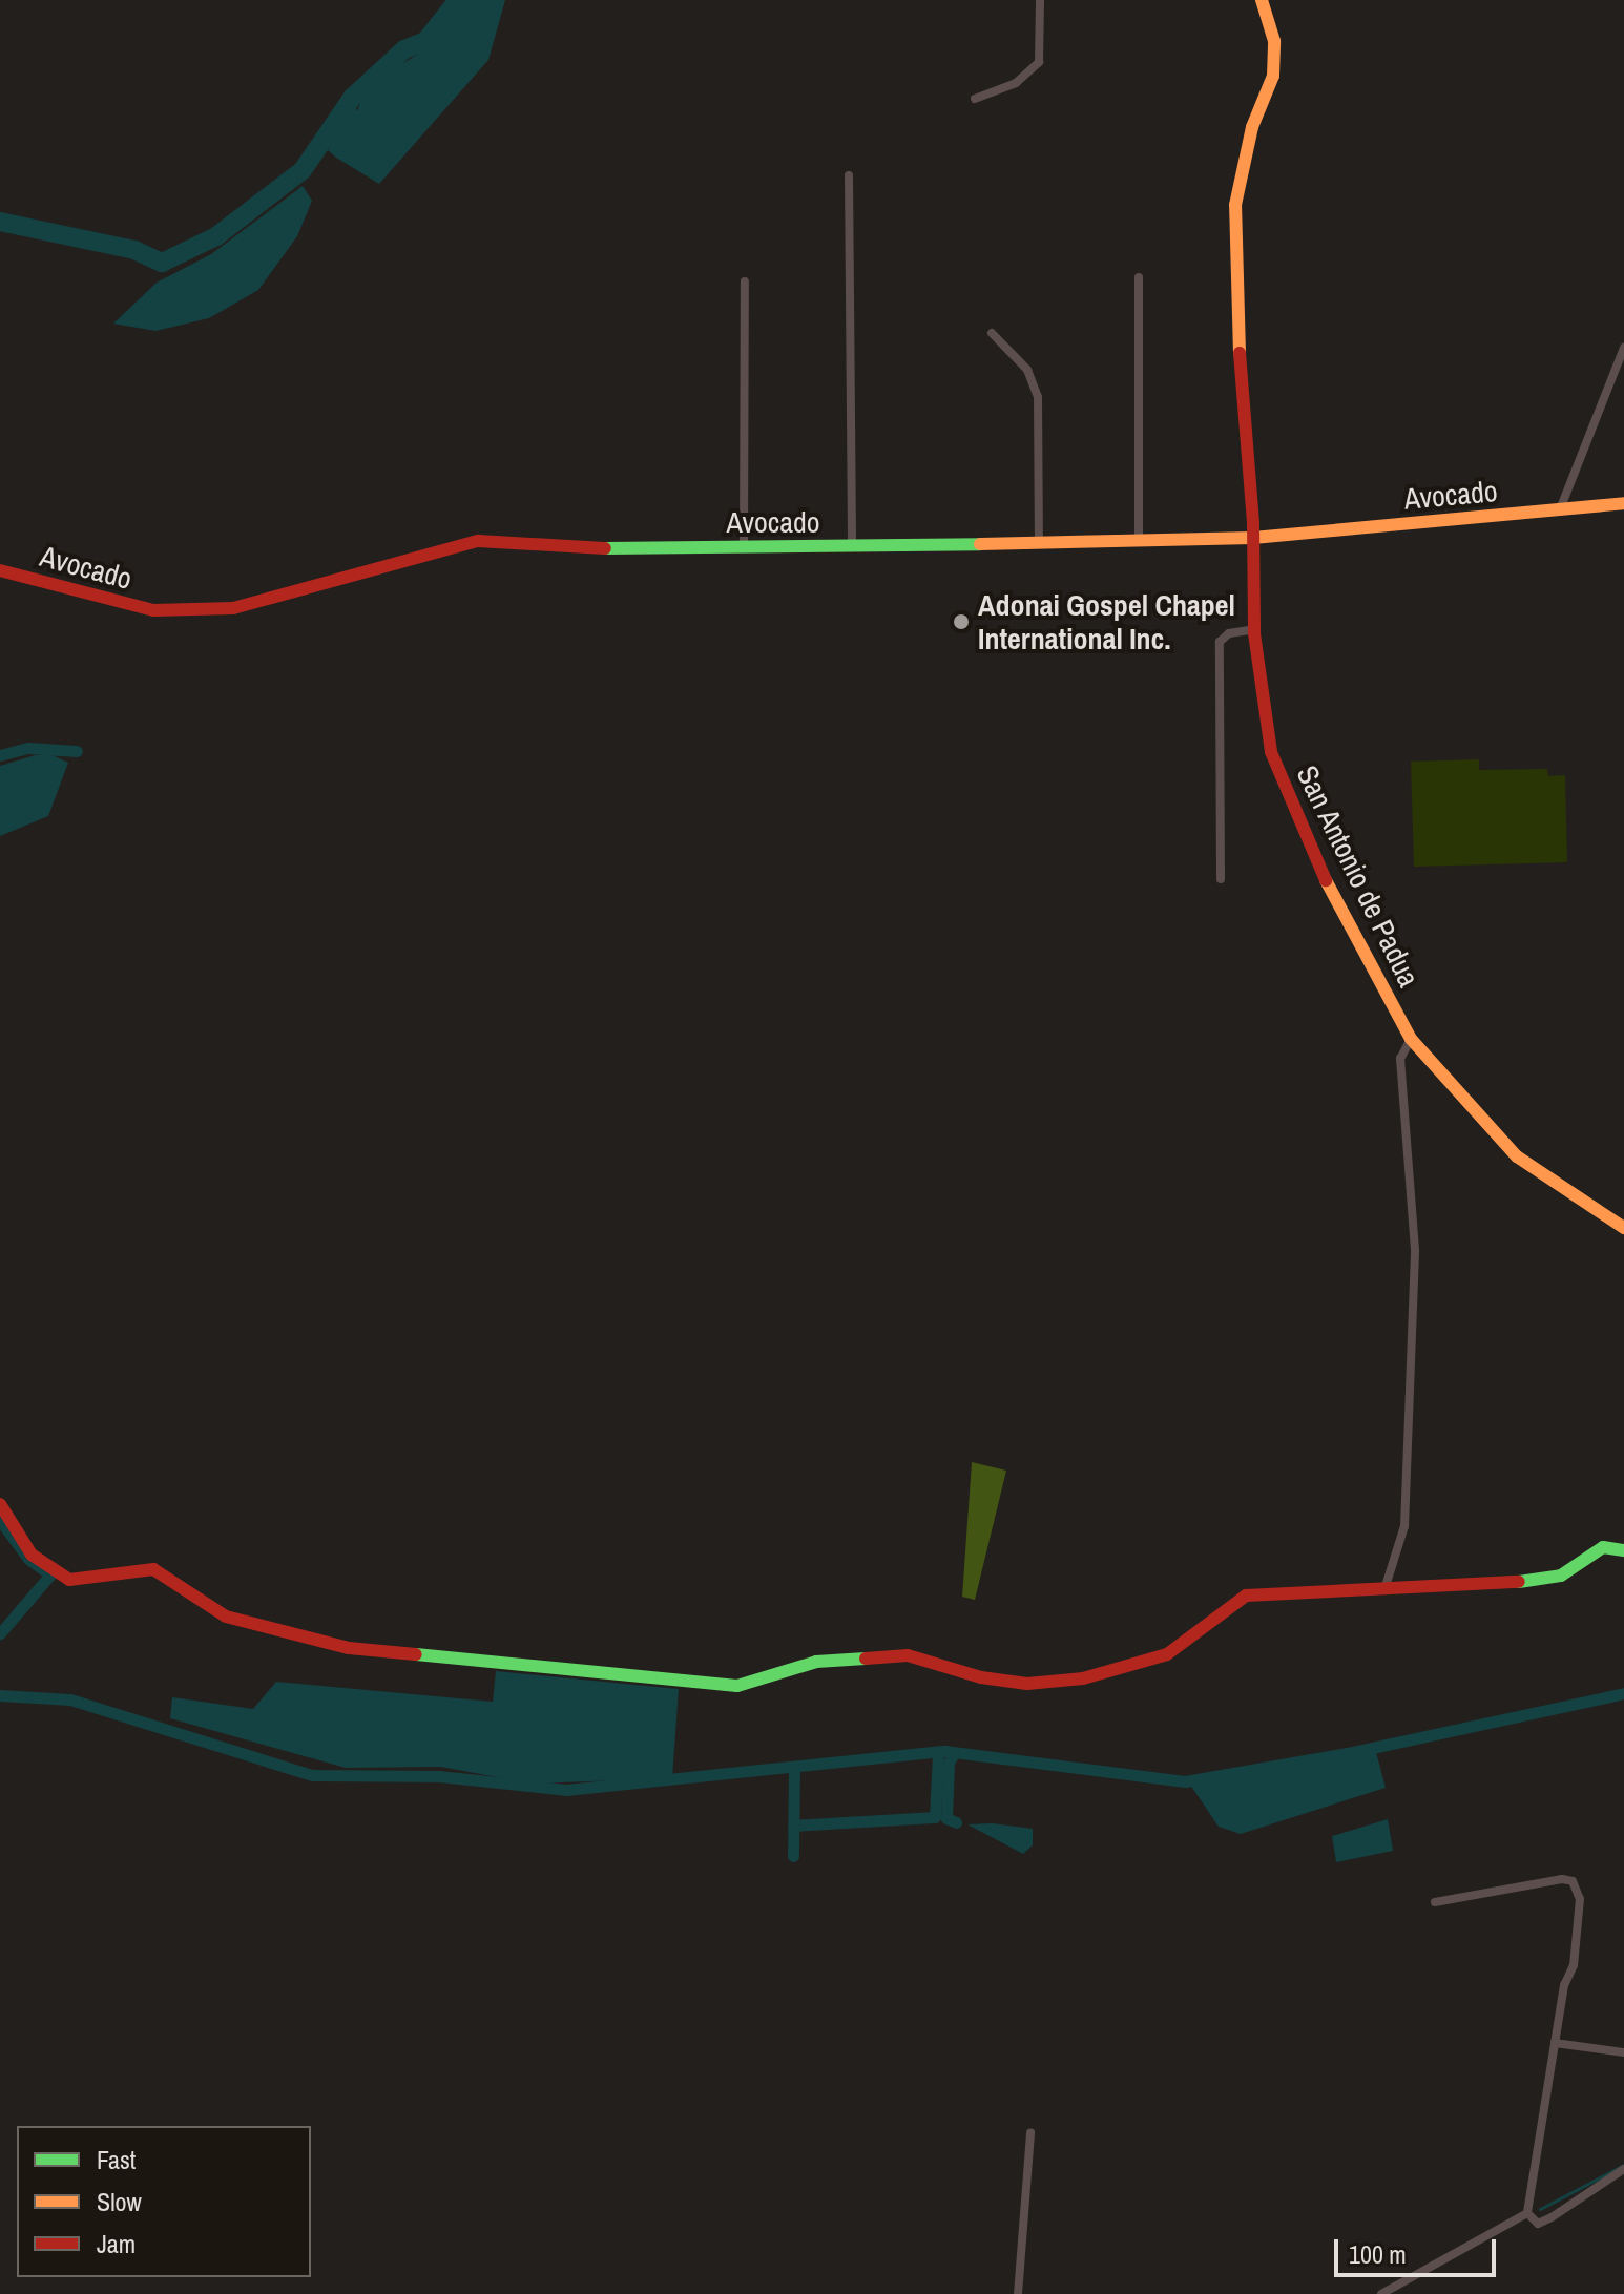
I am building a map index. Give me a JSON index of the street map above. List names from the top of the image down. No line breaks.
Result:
{"streets":{"street":["Avocado","San Antonio de Padua"]},"crossings":[["Avocado","San Antonio de Padua"]],"places":["Adonai Gospel Chapel International Inc."],"legend":["Fast","Slow","Jam"],"scale_bar":"100 m"}
